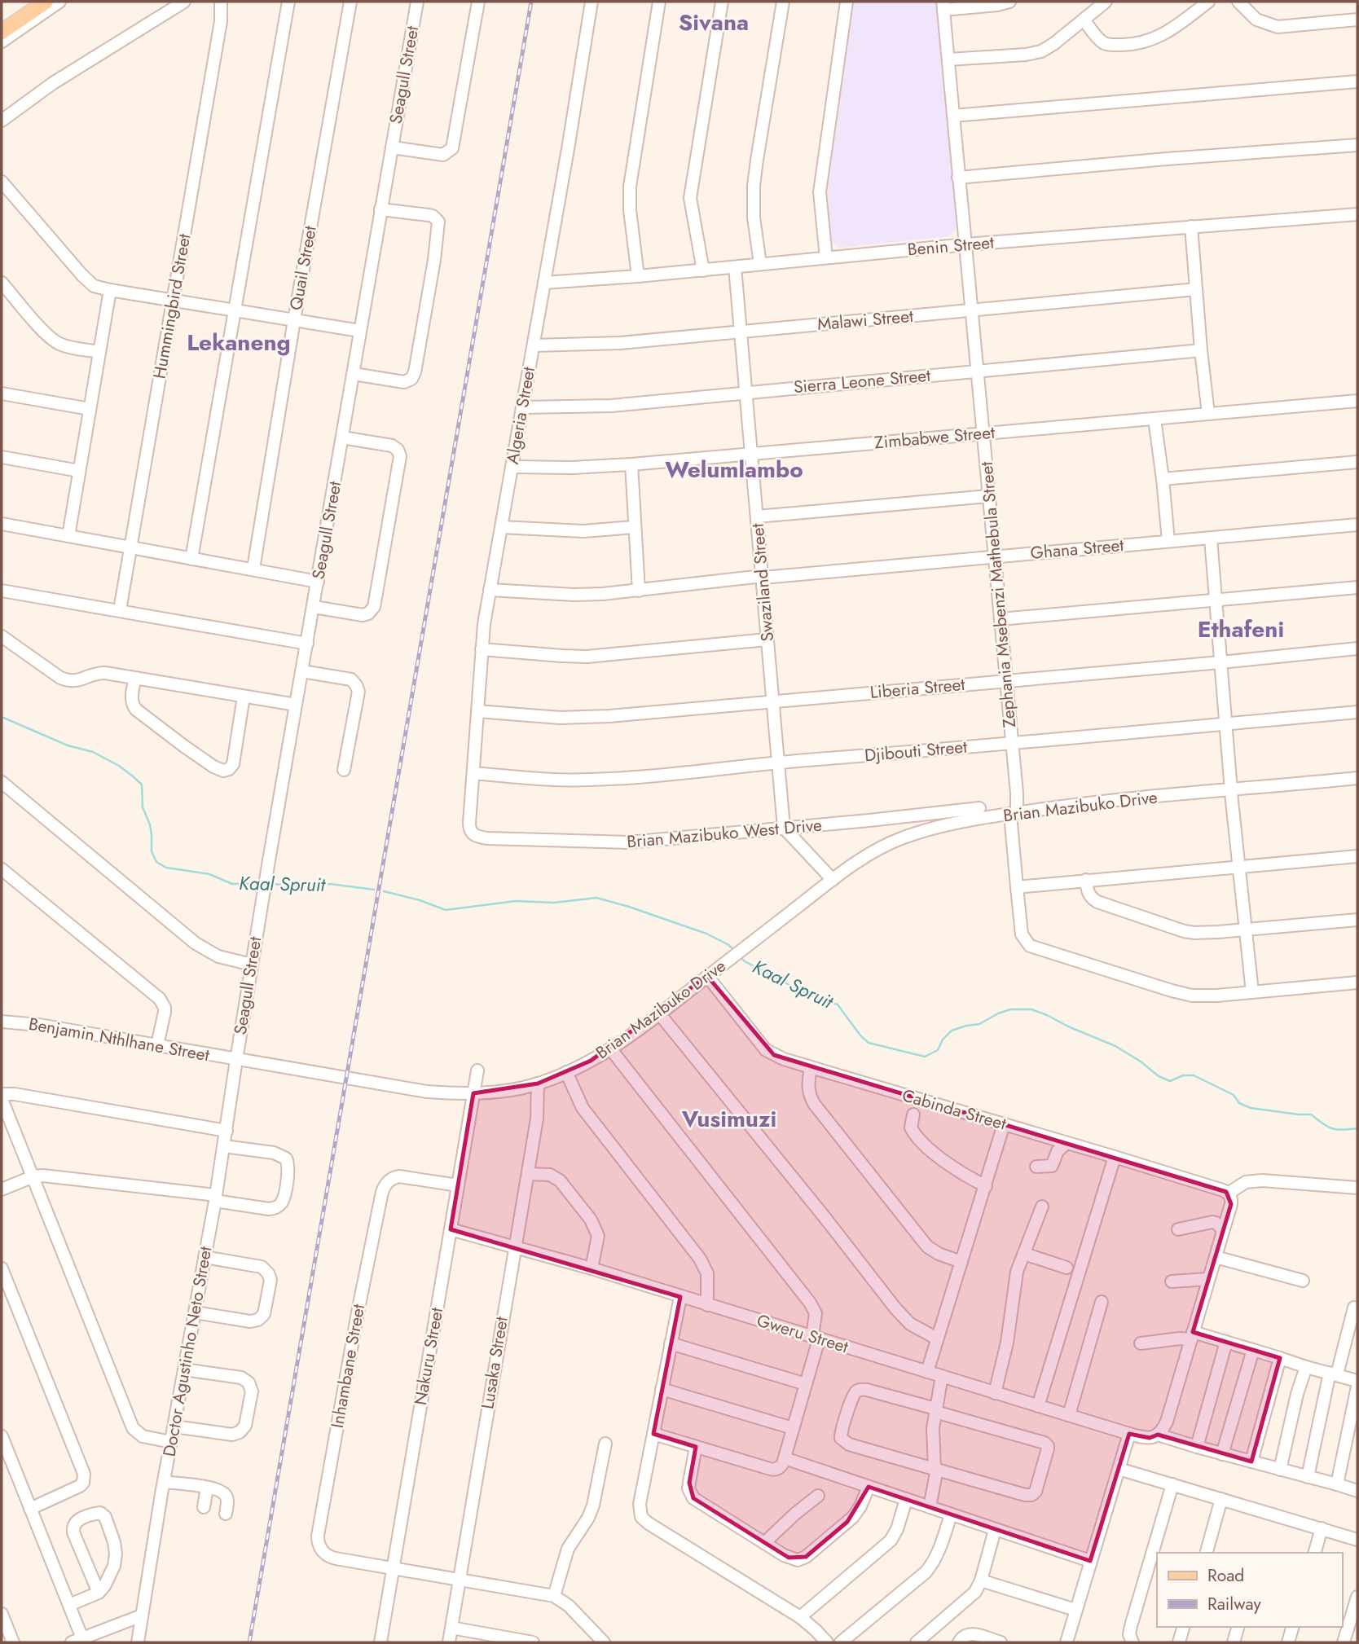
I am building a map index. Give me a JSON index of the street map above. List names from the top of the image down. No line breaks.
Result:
{"streets":{"street":["Seagull Street","Benin Street","Quail Street","Hummingbird Street","Malawi Street","Sierra Leone Street","Algeria Street","Zimbabwe Street","Ghana Street","Swaziland Street","Zephania Msebenzi Mathebula Street","Liberia Street","Djibouti Street","Brian Mazibuko Drive","Brian Mazibuko West Drive","Benjamin Nthlhane Street","Cabinda Street","Gweru Street","Doctor Agustinho Neto Street","Nakuru Street","Lusaka Street","Inhambane Street"]},"crossings":[["Seagull Street","Brian Mazibuko Drive"],["Seagull Street","Benjamin Nthlhane Street"],["Seagull Street","Doctor Agustinho Neto Street"],["Benin Street","Algeria Street"],["Benin Street","Swaziland Street"],["Benin Street","Zephania Msebenzi Mathebula Street"],["Malawi Street","Algeria Street"],["Malawi Street","Swaziland Street"],["Malawi Street","Zephania Msebenzi Mathebula Street"],["Sierra Leone Street","Algeria Street"],["Sierra Leone Street","Swaziland Street"],["Sierra Leone Street","Zephania Msebenzi Mathebula Street"],["Algeria Street","Zimbabwe Street"],["Algeria Street","Ghana Street"],["Algeria Street","Liberia Street"],["Algeria Street","Djibouti Street"],["Algeria Street","Brian Mazibuko West Drive"],["Zimbabwe Street","Swaziland Street"],["Zimbabwe Street","Zephania Msebenzi Mathebula Street"],["Ghana Street","Swaziland Street"],["Ghana Street","Zephania Msebenzi Mathebula Street"],["Swaziland Street","Liberia Street"],["Swaziland Street","Djibouti Street"],["Swaziland Street","Brian Mazibuko West Drive"],["Zephania Msebenzi Mathebula Street","Liberia Street"],["Zephania Msebenzi Mathebula Street","Djibouti Street"],["Zephania Msebenzi Mathebula Street","Brian Mazibuko Drive"],["Brian Mazibuko Drive","Benjamin Nthlhane Street"],["Brian Mazibuko Drive","Cabinda Street"],["Brian Mazibuko Drive","Doctor Agustinho Neto Street"],["Brian Mazibuko Drive","Nakuru Street"],["Brian Mazibuko Drive","Lusaka Street"],["Benjamin Nthlhane Street","Doctor Agustinho Neto Street"],["Gweru Street","Nakuru Street"],["Gweru Street","Lusaka Street"],["Nakuru Street","Inhambane Street"]],"districts":["Sivana","Lekaneng","Welumlambo","Ethafeni","Vusimuzi"],"water":["Kaal Spruit"],"legend":["Road","Railway"]}
